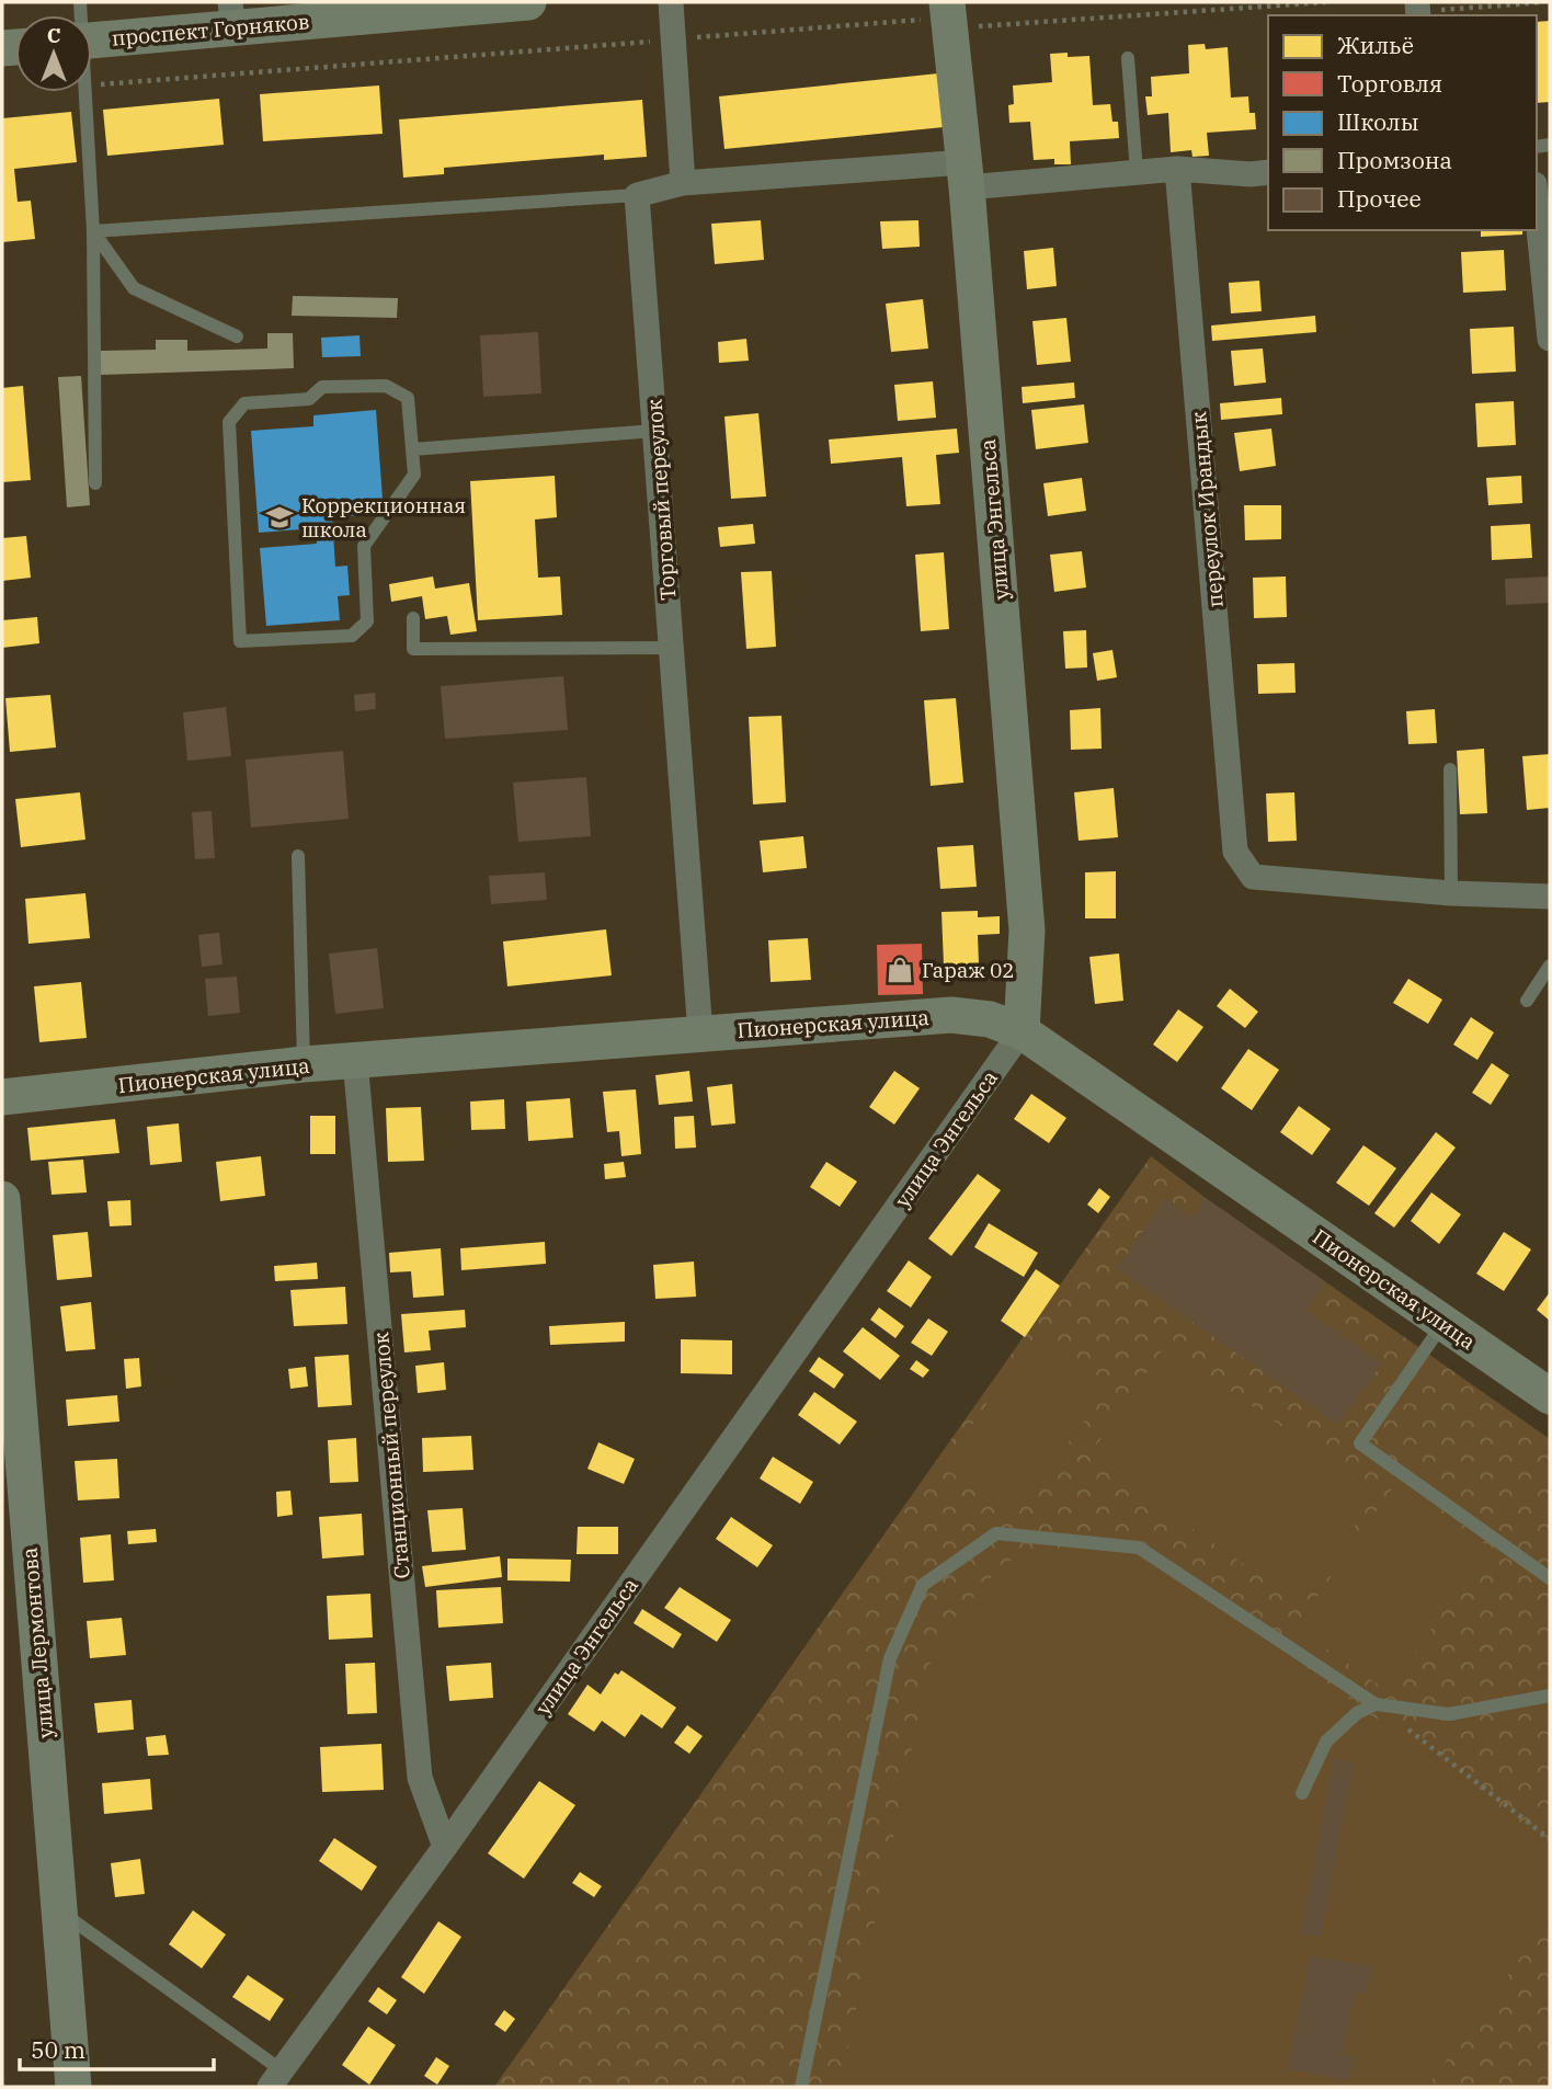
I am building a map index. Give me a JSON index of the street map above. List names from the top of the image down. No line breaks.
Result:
{"streets":{"street":["проспект Горняков","Торговый переулок","переулок Ирандык","улица Энгельса","Пионерская улица","Станционный переулок","улица Лермонтова"]},"crossings":[["Торговый переулок","Пионерская улица"],["улица Энгельса","Пионерская улица"],["улица Энгельса","Станционный переулок"],["Пионерская улица","Станционный переулок"]],"places":{"school or university":["Коррекционная школа"],"shop":["Гараж 02"]},"legend":["Жильё","Торговля","Школы","Промзона","Прочее"],"scale_bar":"50 m","north":"top"}
